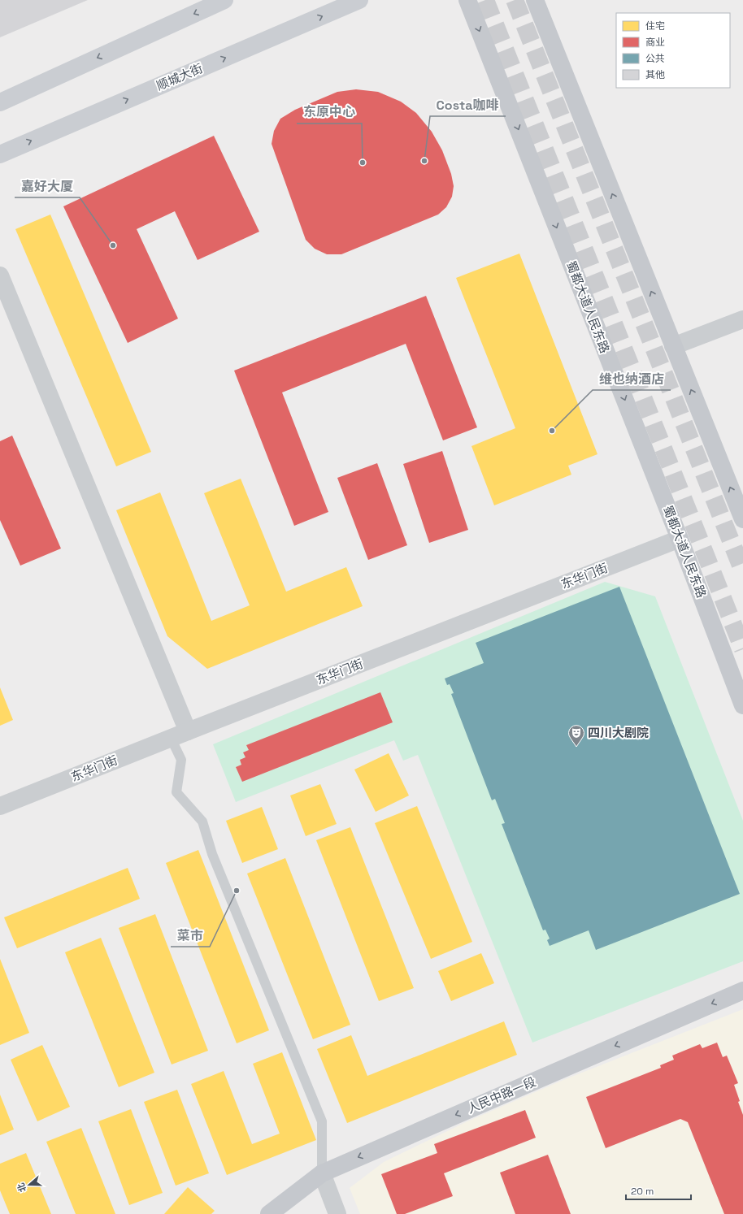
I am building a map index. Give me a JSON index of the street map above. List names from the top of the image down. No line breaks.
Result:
{"streets":{"main road":["顺城大街","蜀都大道人民东路","人民中路一段"],"street":["东华门街"]},"crossings":[["蜀都大道人民东路","东华门街"]],"one_way":["人民中路一段"],"places":{"other":["Costa咖啡","东原中心","嘉好大厦","维也纳酒店","菜市"],"theatre":["四川大剧院"]},"legend":["住宅","商业","公共","其他"],"scale_bar":"20 m","north":"left"}
